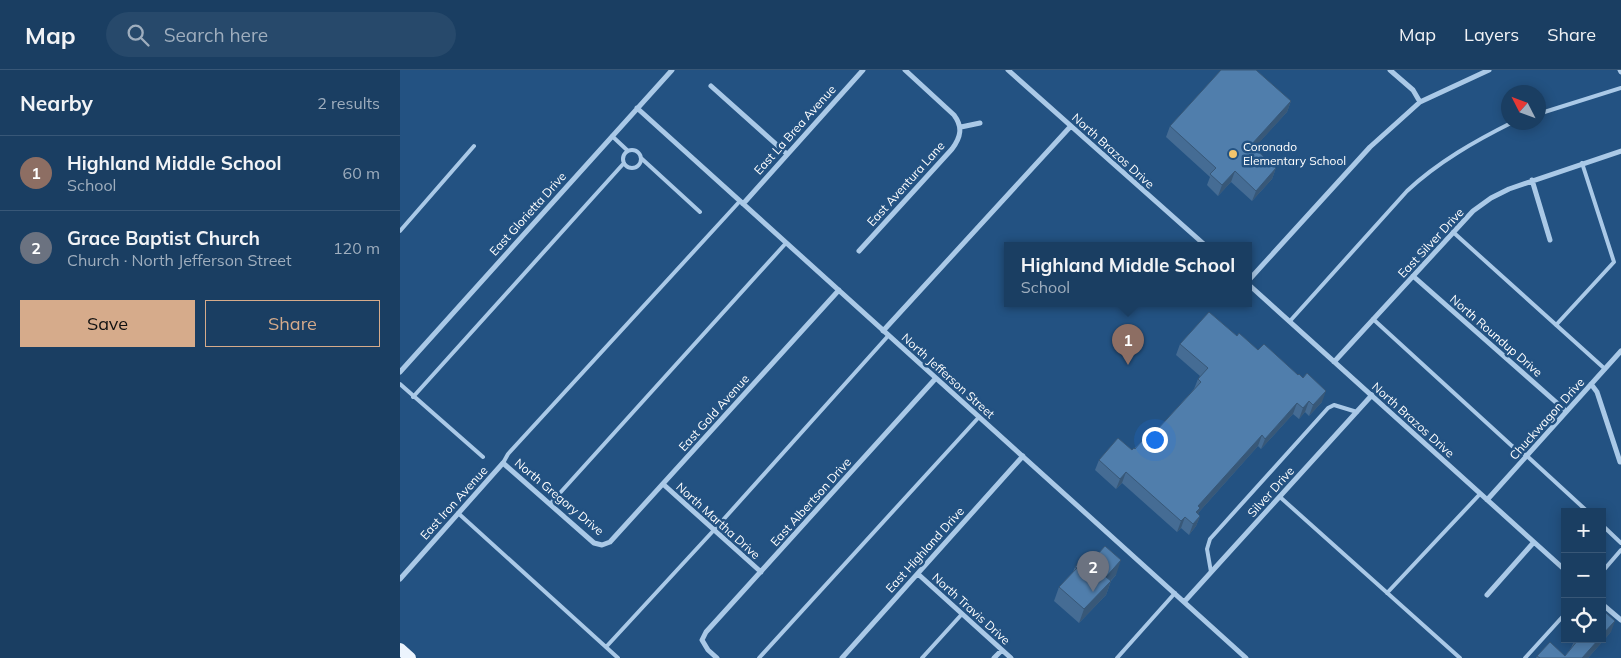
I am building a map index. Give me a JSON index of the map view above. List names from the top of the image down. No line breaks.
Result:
{"streets":{"street":["East La Brea Avenue","North Brazos Drive","East Aventura Lane","East Glorietta Drive","East Silver Drive","North Roundup Drive","North Jefferson Street","East Gold Avenue","Chuckwagon Drive","Silver Drive","North Gregory Drive","East Albertson Drive","East Iron Avenue","North Martha Drive","East Highland Drive","North Travis Drive"]},"crossings":[["East La Brea Avenue","North Jefferson Street"],["North Brazos Drive","East Silver Drive"],["North Brazos Drive","Chuckwagon Drive"],["North Brazos Drive","Silver Drive"],["East Glorietta Drive","North Jefferson Street"],["East Silver Drive","North Roundup Drive"],["North Roundup Drive","Chuckwagon Drive"],["North Jefferson Street","East Gold Avenue"],["North Jefferson Street","Silver Drive"],["North Jefferson Street","East Albertson Drive"],["North Jefferson Street","East Highland Drive"],["East Gold Avenue","North Gregory Drive"],["East Gold Avenue","North Martha Drive"],["North Gregory Drive","East Iron Avenue"],["East Albertson Drive","North Martha Drive"],["East Highland Drive","North Travis Drive"]],"places":["Coronado Elementary School"],"north":"top left","page":{"header":"Map","search":"Search here","nav":["Map","Layers","Share"],"heading":["Nearby","2 results"],"list":[{"mark":"1","name":"Highland Middle School","note":"School","value":"60 m"},{"mark":"2","name":"Grace Baptist Church","note":"Church · North Jefferson Street","value":"120 m"}],"popup":["Highland Middle School","School"],"buttons":["Save","Share"],"pins":["1","2"],"map_buttons":["+","−"]}}
